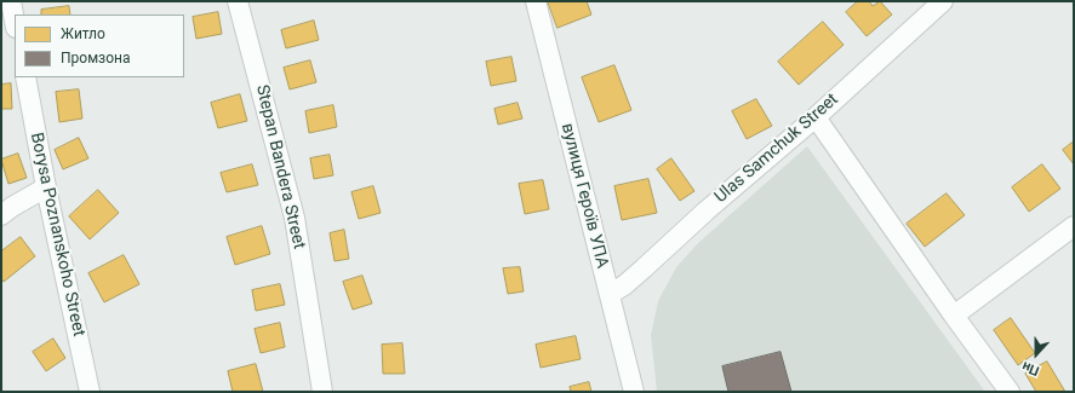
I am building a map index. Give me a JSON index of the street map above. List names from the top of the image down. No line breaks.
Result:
{"streets":{"street":["Ulas Samchuk Street","Stepan Bandera Street","вулиця Героїв УПА","Borysa Poznanskoho Street"]},"crossings":[["Ulas Samchuk Street","вулиця Героїв УПА"]],"legend":["Житло","Промзона"],"north":"bottom"}
